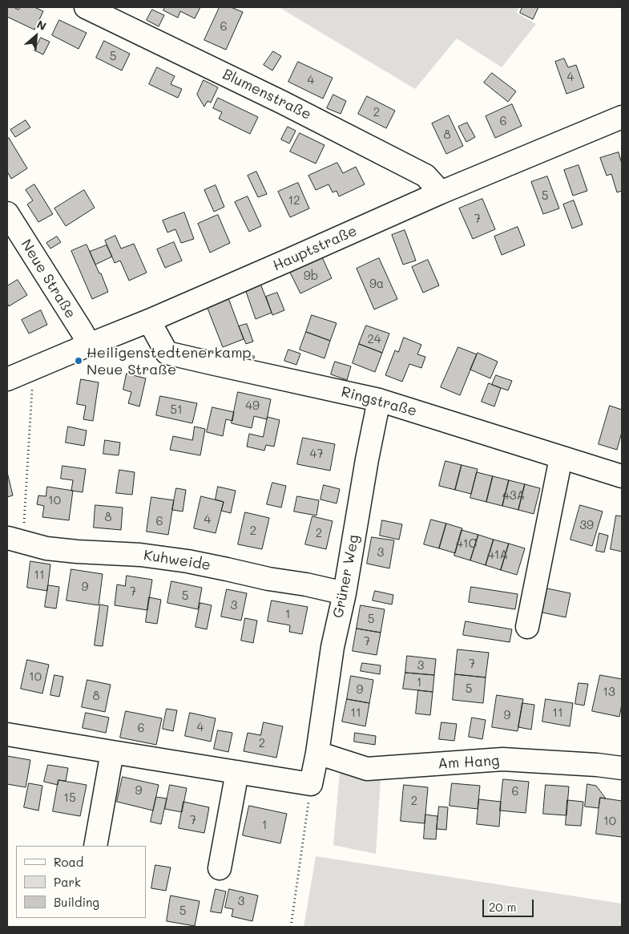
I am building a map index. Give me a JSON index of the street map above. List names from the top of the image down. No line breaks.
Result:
{"streets":{"street":["Blumenstraße","Hauptstraße","Neue Straße","Ringstraße","Kuhweide","Grüner Weg","Am Hang"]},"crossings":[["Blumenstraße","Hauptstraße"],["Hauptstraße","Neue Straße"],["Hauptstraße","Ringstraße"],["Ringstraße","Grüner Weg"],["Kuhweide","Grüner Weg"],["Grüner Weg","Am Hang"]],"places":["Heiligenstedtenerkamp, Neue Straße"],"house_numbers":["6","5","4","4","2","6","8","5","12","7","9b","9a","24","49","51","47","43A","10","8","4","6","39","2","2","41C","3","41A","11","9","7","5","3","1","5","7","7","3","10","1","5","9","13","8","11","11","9","4","6","2","9","6","15","2","7","10","1","3","5"],"legend":["Road","Park","Building"],"scale_bar":"20 m","north":"top right"}
